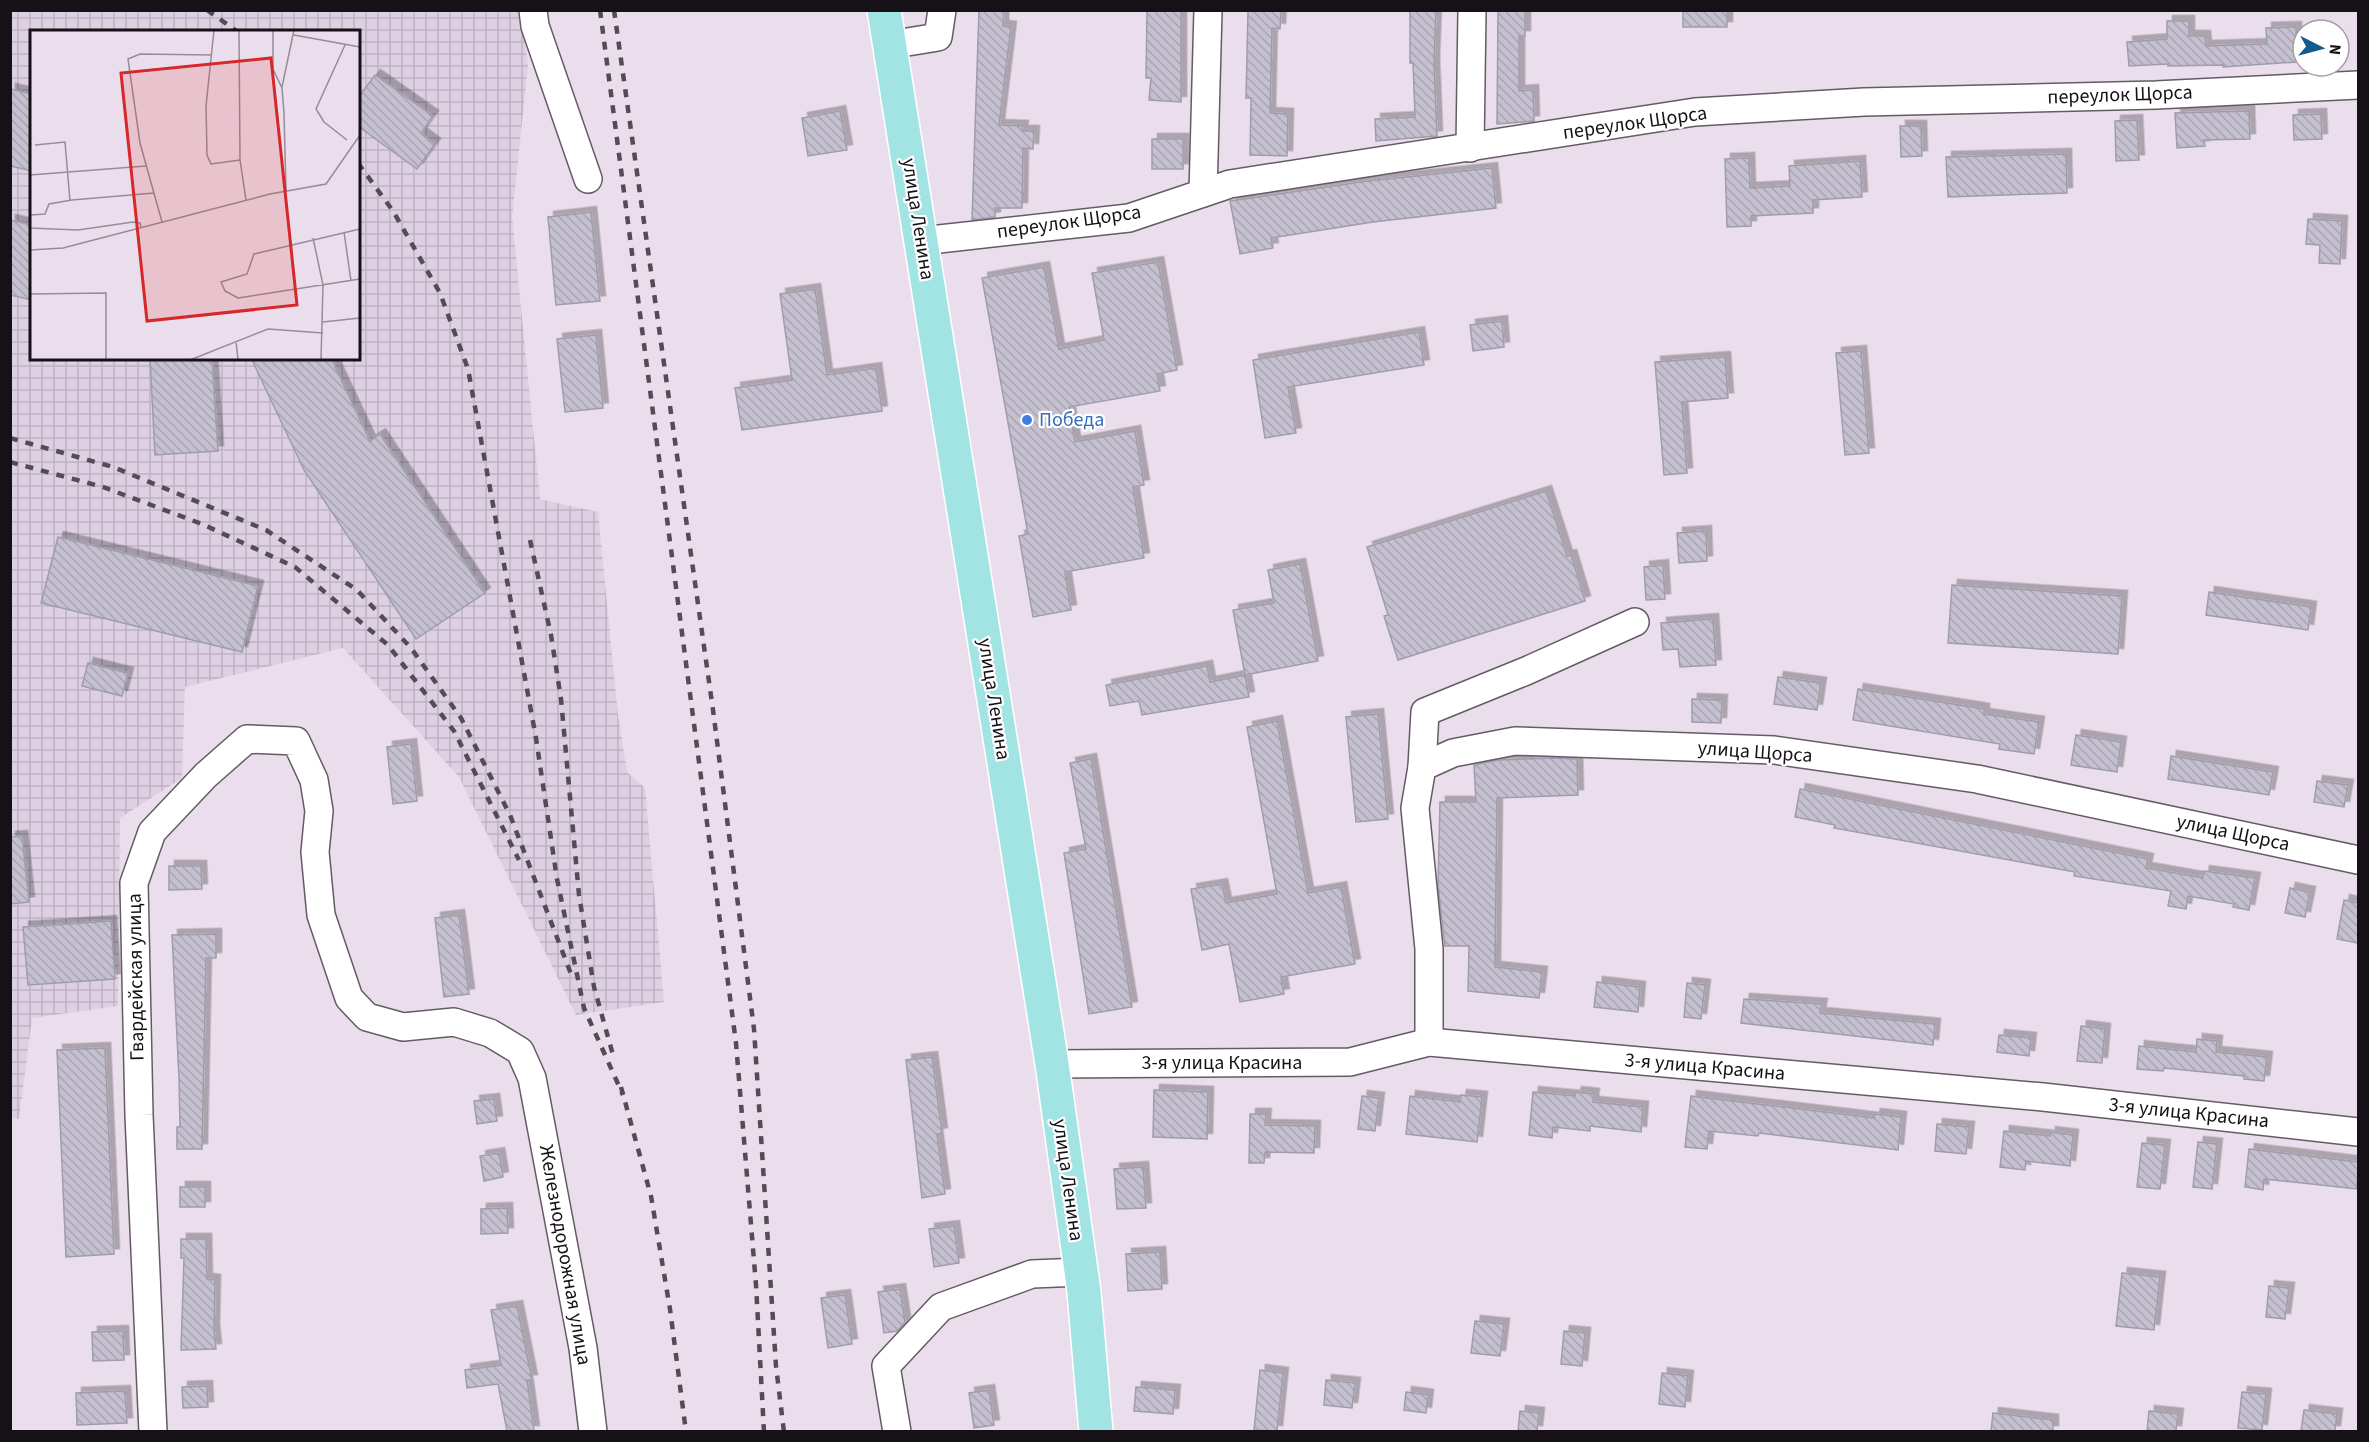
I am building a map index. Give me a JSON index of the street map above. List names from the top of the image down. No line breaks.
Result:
{"streets":{"main road":["улица Ленина"],"street":["переулок Щорса","улица Щорса","Гвардейская улица","3-я улица Красина","Железнодорожная улица"]},"crossings":[["переулок Щорса","улица Ленина"],["улица Ленина","3-я улица Красина"],["Гвардейская улица","Железнодорожная улица"]],"places":["Победа"],"north":"right"}
